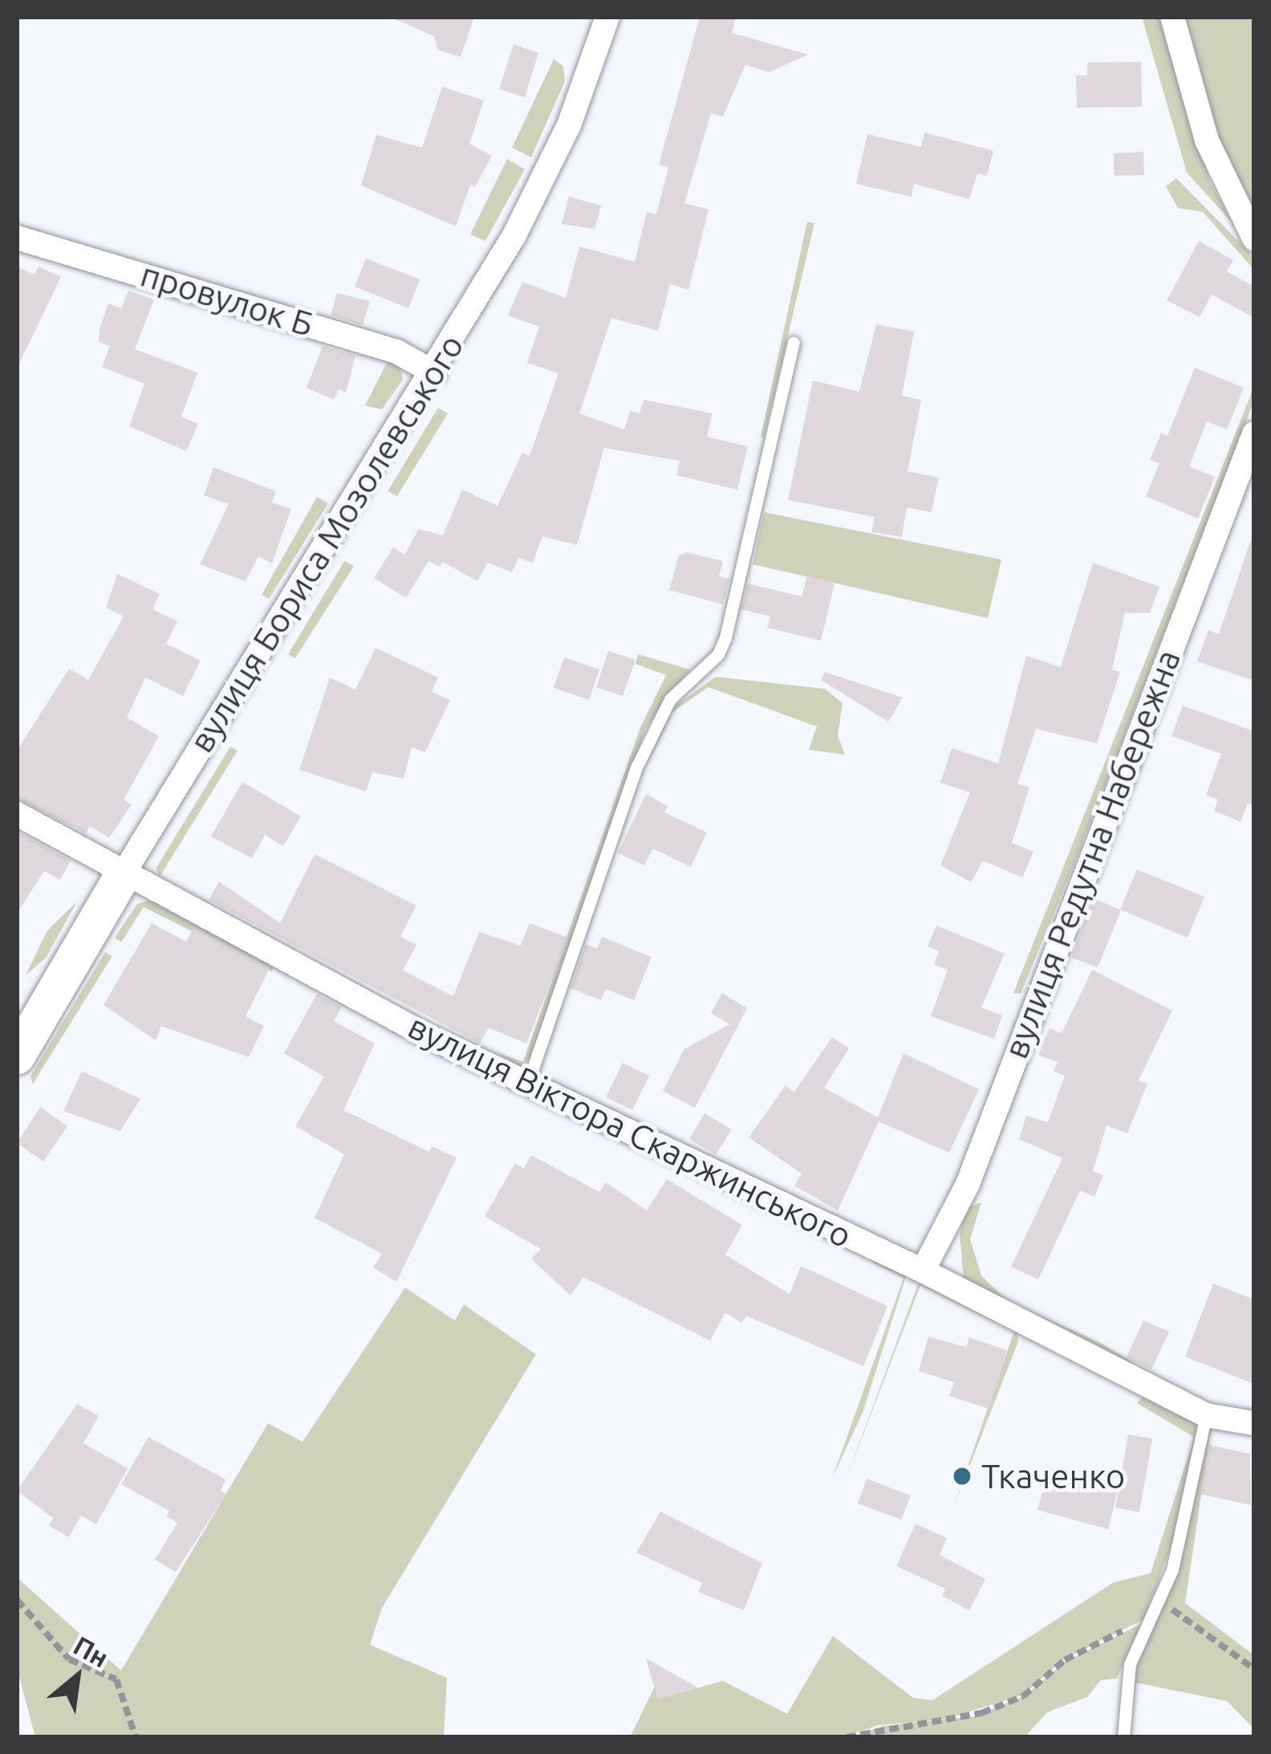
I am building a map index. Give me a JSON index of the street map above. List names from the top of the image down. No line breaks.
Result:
{"streets":{"street":["провулок Б","вулиця Бориса Мозолевського","вулиця Редутна Набережна","вулиця Віктора Скаржинського"]},"crossings":[["провулок Б","вулиця Бориса Мозолевського"],["вулиця Бориса Мозолевського","вулиця Віктора Скаржинського"],["вулиця Редутна Набережна","вулиця Віктора Скаржинського"]],"places":["Ткаченко"],"north":"top right"}
